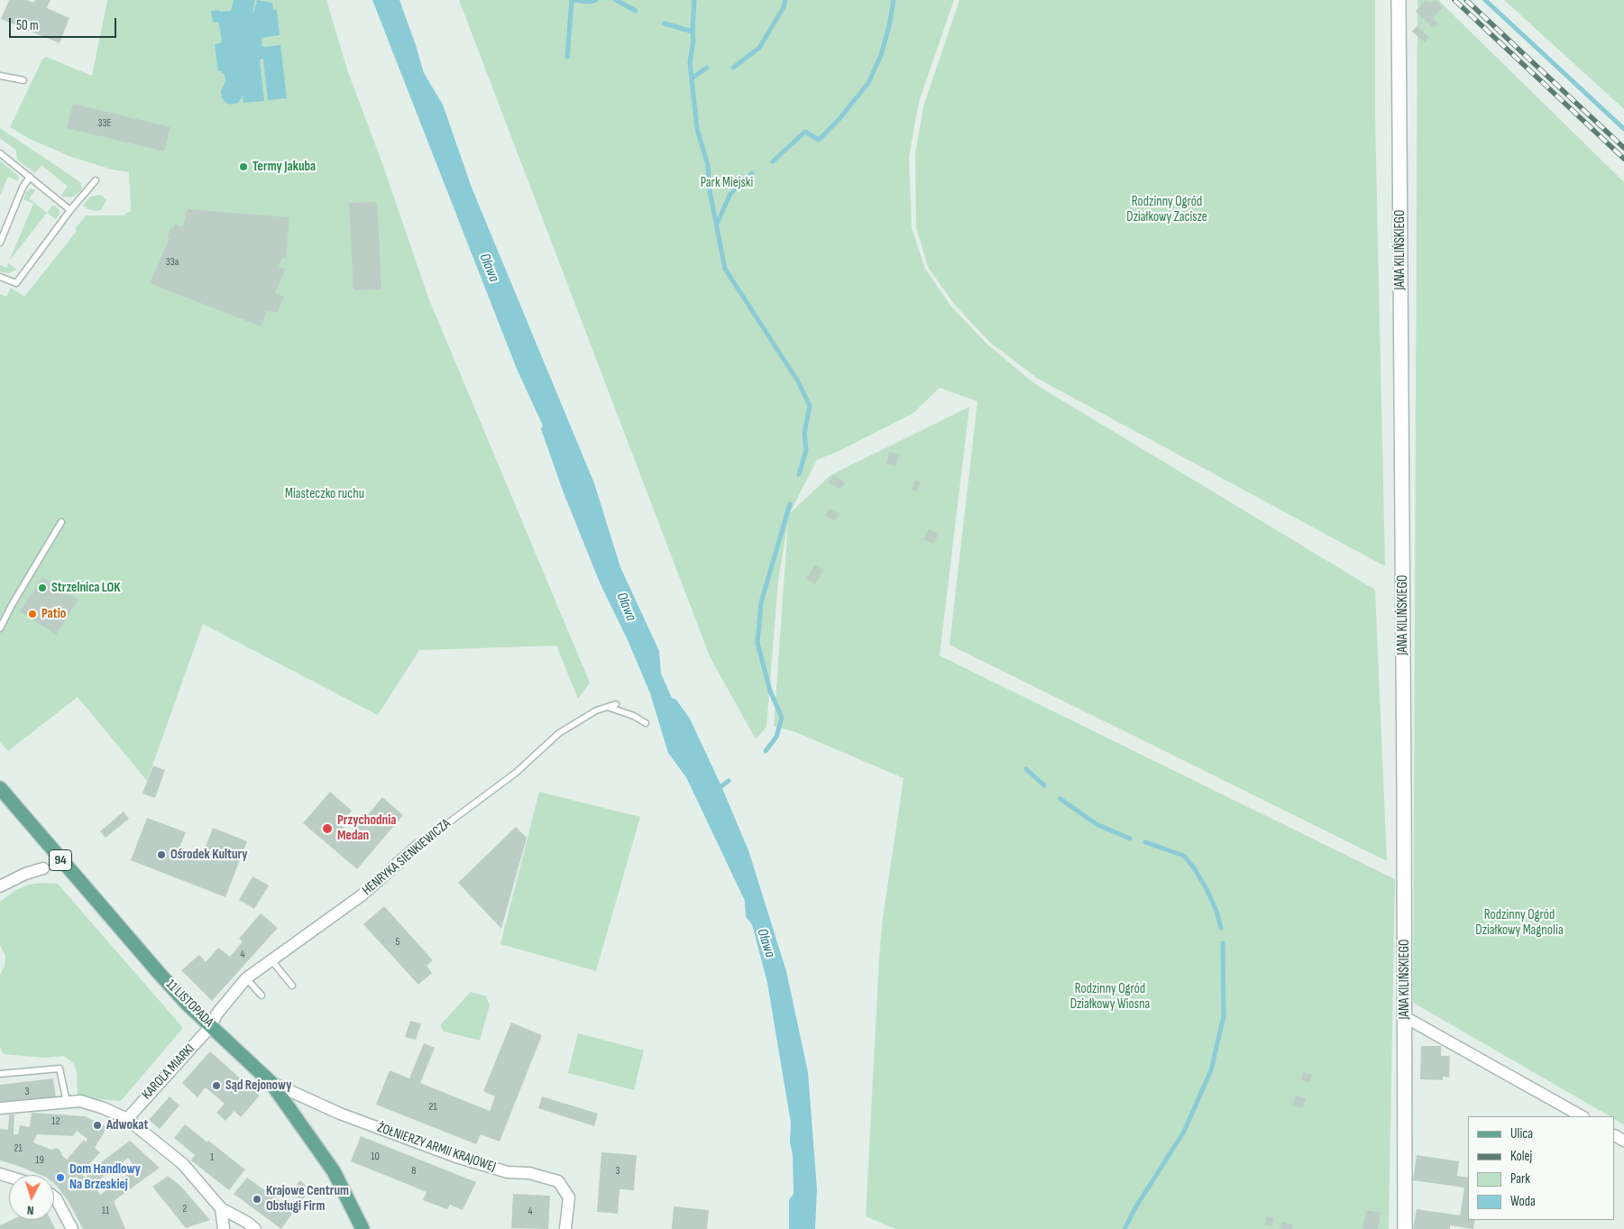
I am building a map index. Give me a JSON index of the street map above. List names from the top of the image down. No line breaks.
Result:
{"streets":{"main road":["94","11 LISTOPADA"],"street":["JANA KILIŃSKIEGO","HENRYKA SIENKIEWICZA","KAROLA MIARKI","ŻOŁNIERZY ARMII KRAJOWEJ"]},"crossings":[["HENRYKA SIENKIEWICZA","11 LISTOPADA"],["HENRYKA SIENKIEWICZA","KAROLA MIARKI"],["11 LISTOPADA","KAROLA MIARKI"],["11 LISTOPADA","ŻOŁNIERZY ARMII KRAJOWEJ"]],"water":["Oława"],"parks":["Park Miejski","Rodzinny Ogród Działkowy Zacisze","Miasteczko ruchu","Rodzinny Ogród Działkowy Magnolia","Rodzinny Ogród Działkowy Wiosna"],"places":["Termy Jakuba","Strzelnica LOK","Patio","Przychodnia Medan","Ośrodek Kultury","Sąd Rejonowy","Adwokat","Dom Handlowy Na Brzeskiej","Krajowe Centrum Obsługi Firm"],"house_numbers":["33E","33a","5","4","3","21","12","21","10","1","19","8","3","2","11","4"],"legend":["Ulica","Kolej","Park","Woda"],"scale_bar":"50 m","north":"bottom"}
